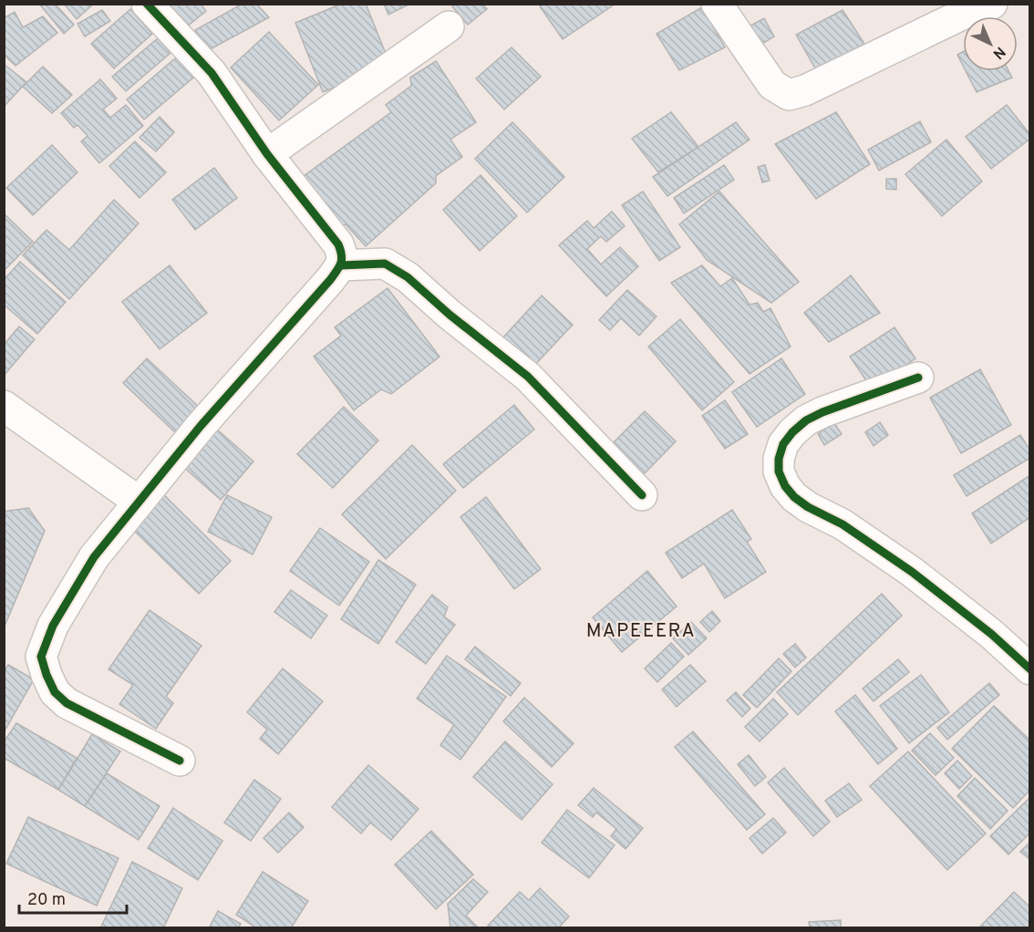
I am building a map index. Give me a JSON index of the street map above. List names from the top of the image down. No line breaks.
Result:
{"districts":["MAPEEERA"],"scale_bar":"20 m","north":"bottom right"}
